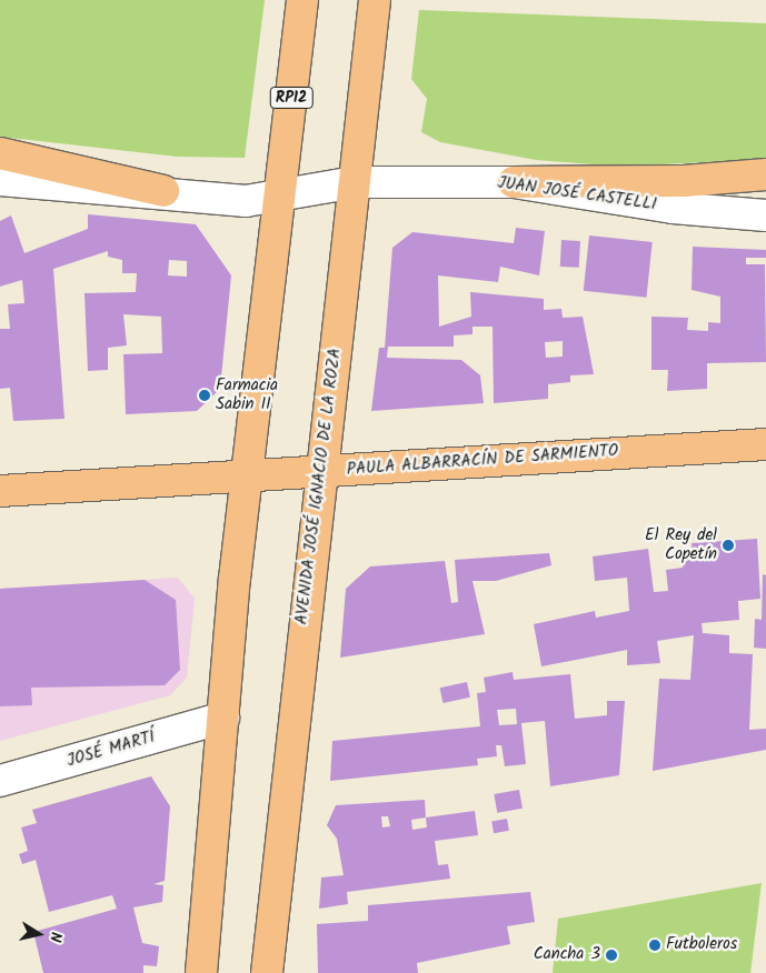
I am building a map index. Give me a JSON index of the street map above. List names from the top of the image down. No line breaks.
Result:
{"streets":{"main road":["RP12","PAULA ALBARRACÍN DE SARMIENTO","AVENIDA JOSÉ IGNACIO DE LA ROZA"],"street":["JUAN JOSÉ CASTELLI","JOSÉ MARTÍ"]},"crossings":[["RP12","JUAN JOSÉ CASTELLI"],["JUAN JOSÉ CASTELLI","AVENIDA JOSÉ IGNACIO DE LA ROZA"],["PAULA ALBARRACÍN DE SARMIENTO","AVENIDA JOSÉ IGNACIO DE LA ROZA"]],"places":["Farmacia Sabin II","El Rey del Copetín","Futboleros","Cancha 3"],"north":"right"}
